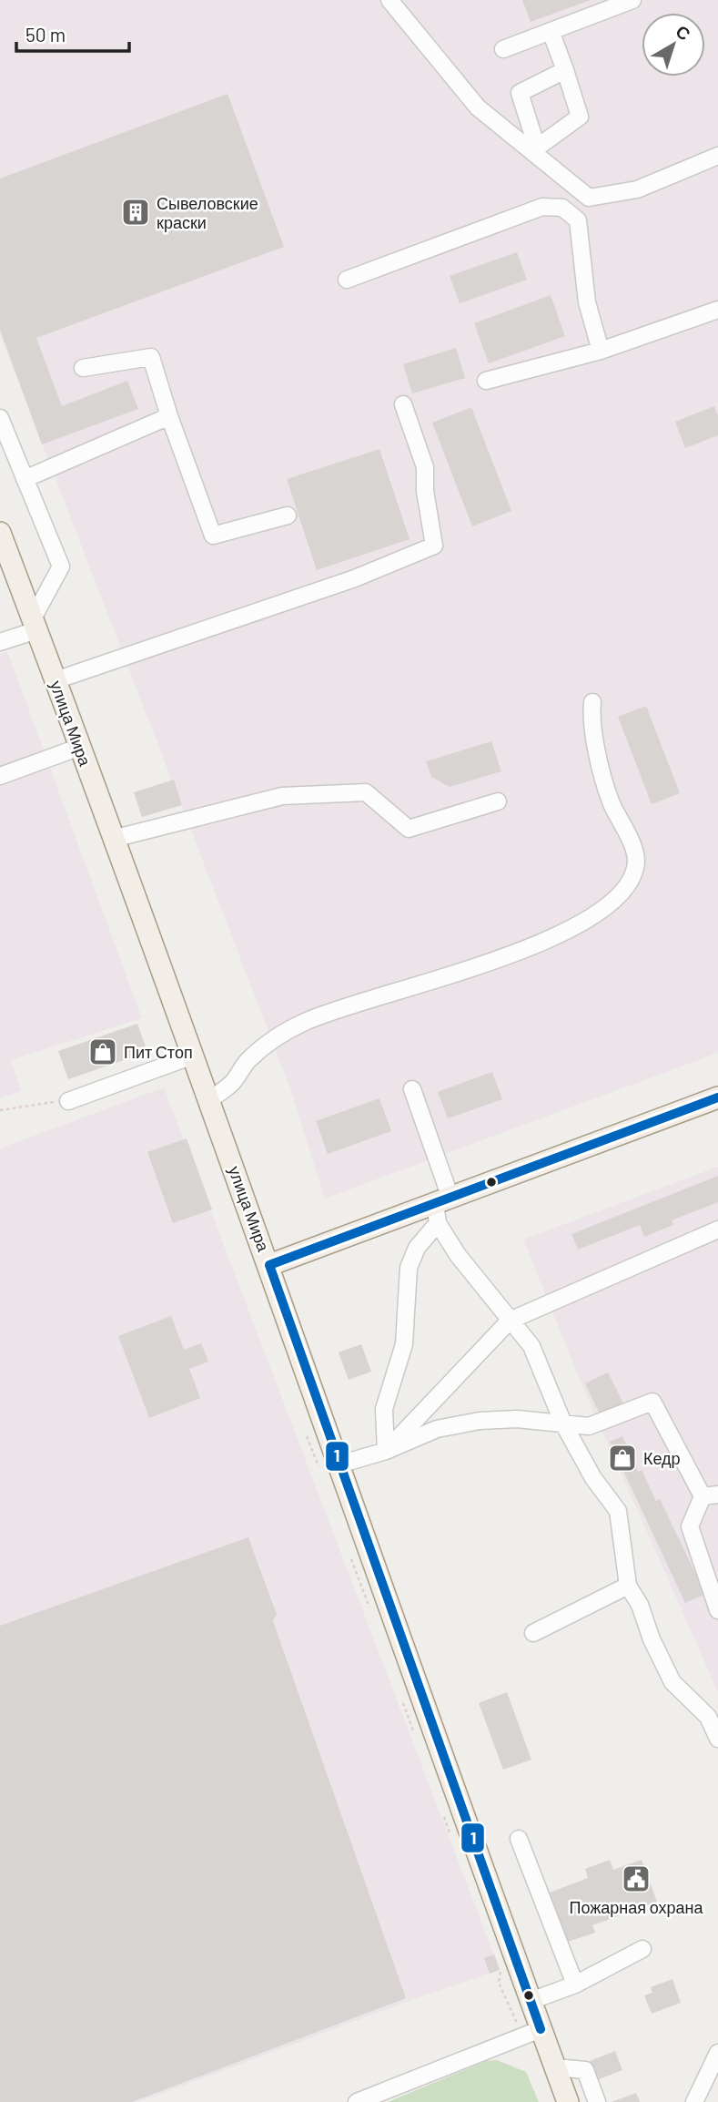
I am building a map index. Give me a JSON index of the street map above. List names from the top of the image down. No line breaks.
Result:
{"streets":{"main road":["улица Мира"]},"places":{"building":["Сывеловские краски"],"shop":["Пит Стоп","Кедр"],"public building":["Пожарная охрана"]},"lines":["transit line 1"],"scale_bar":"50 m","north":"top right"}
